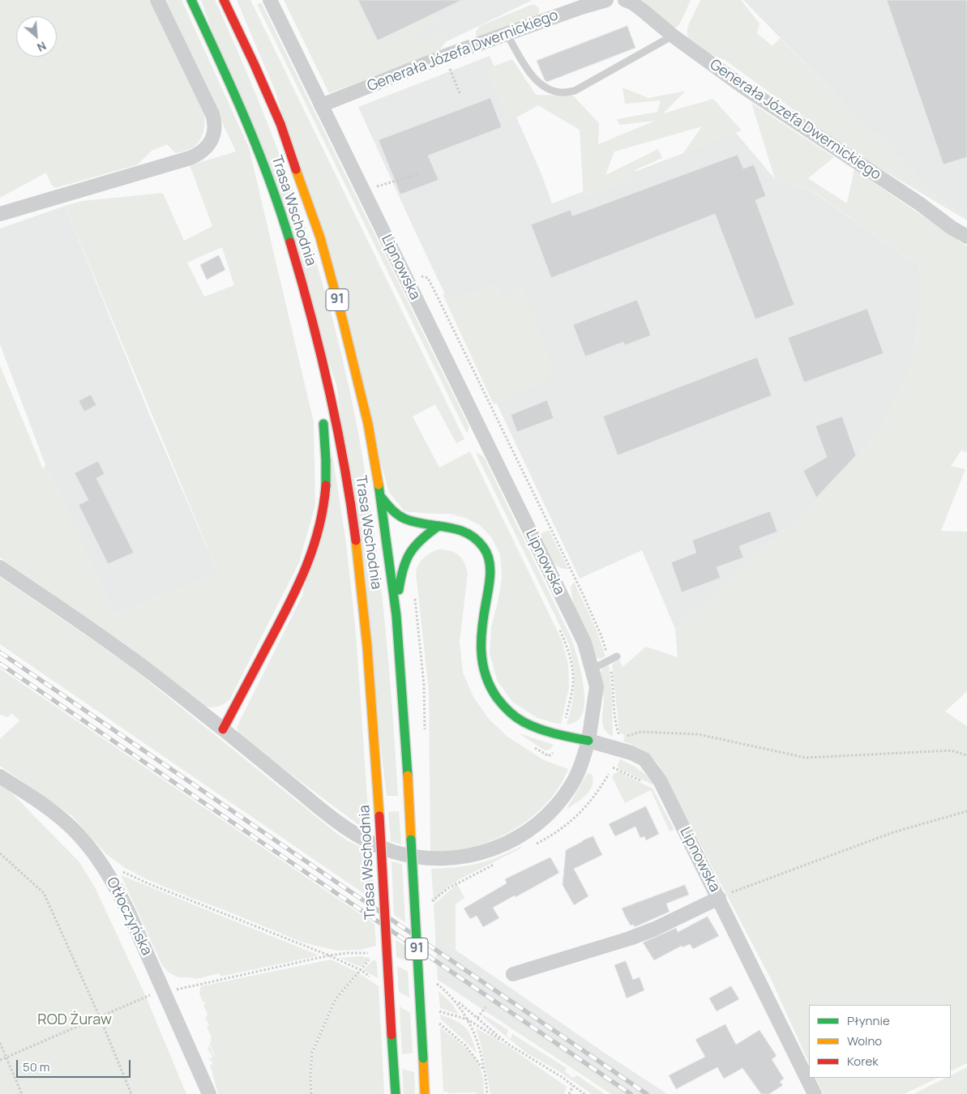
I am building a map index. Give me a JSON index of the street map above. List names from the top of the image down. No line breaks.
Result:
{"streets":{"main road":["Trasa Wschodnia","91"],"street":["Generała Józefa Dwernickiego","Lipnowska","Otłoczyńska"]},"crossings":[["Generała Józefa Dwernickiego","Lipnowska"]],"parks":["ROD Żuraw"],"legend":["Płynnie","Wolno","Korek"],"scale_bar":"50 m","north":"bottom right"}
